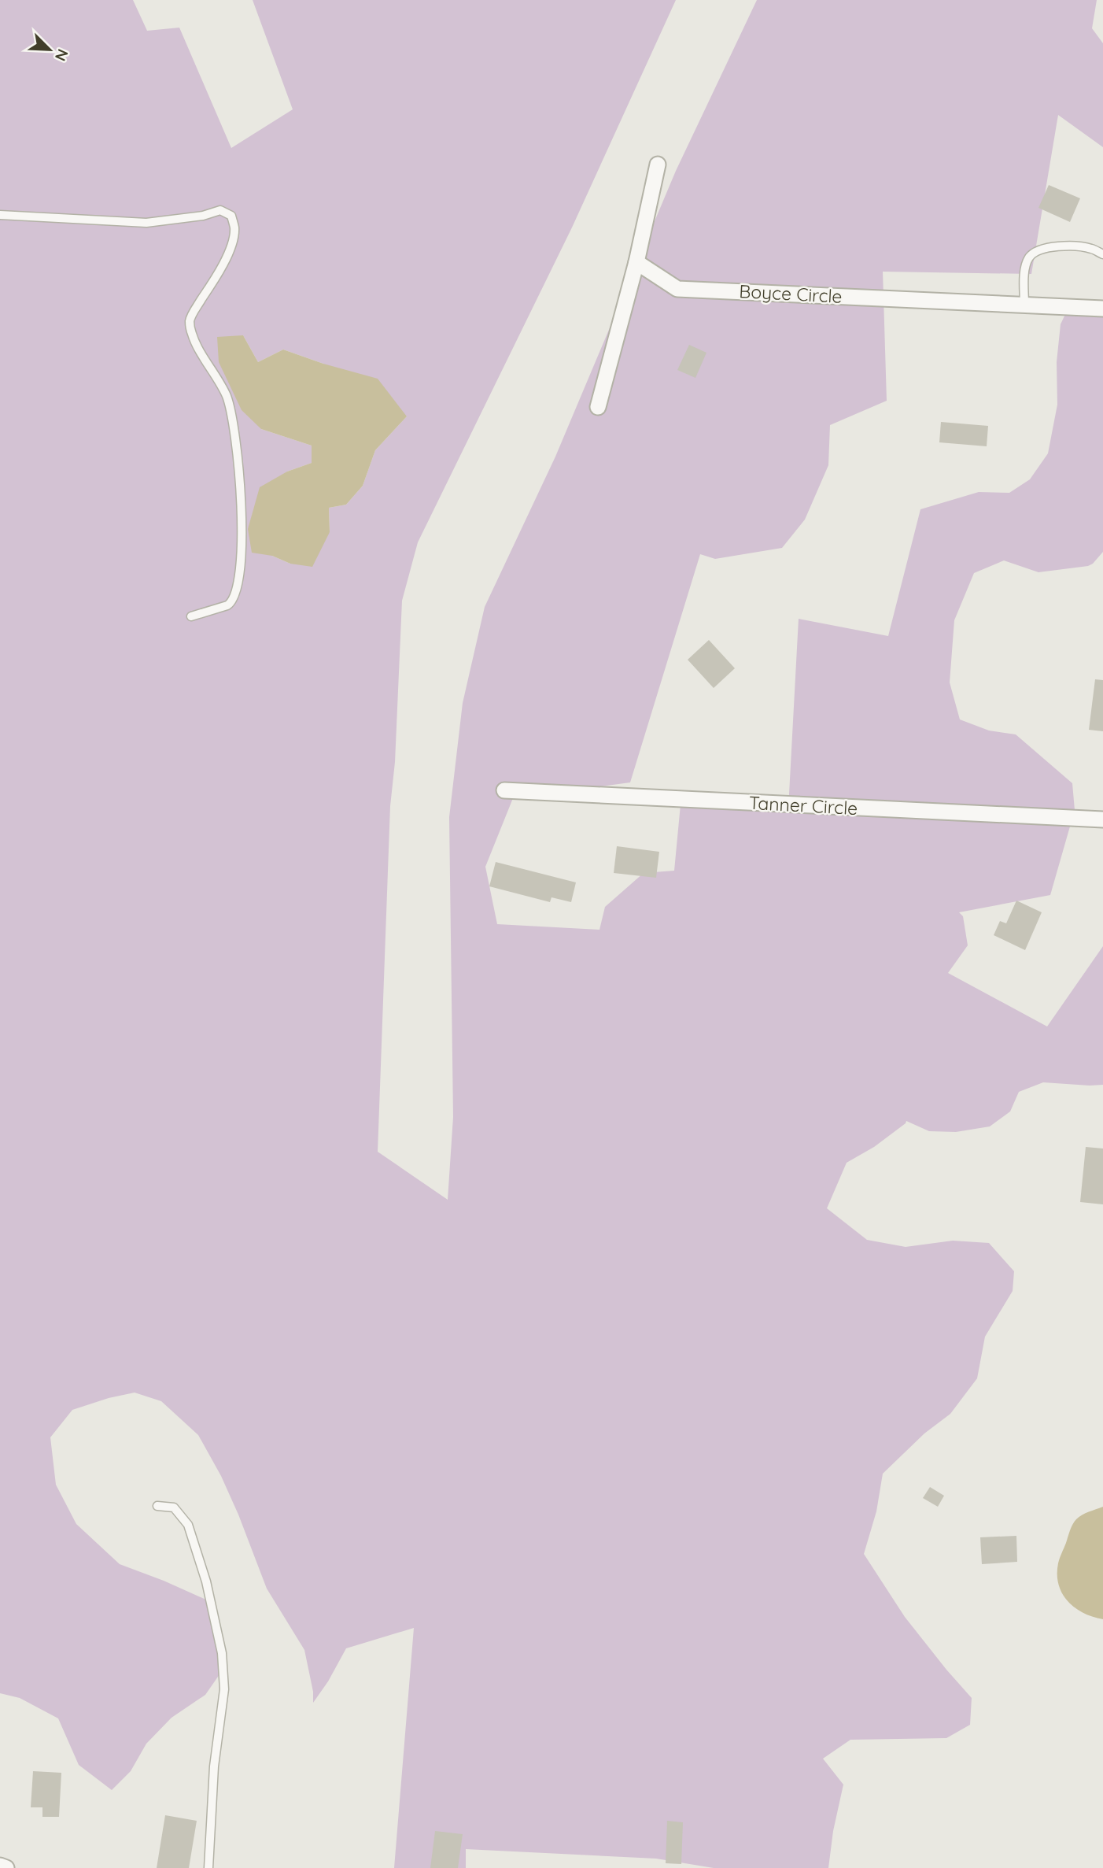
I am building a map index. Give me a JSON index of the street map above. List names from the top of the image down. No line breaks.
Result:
{"streets":{"street":["Boyce Circle","Tanner Circle"]},"north":"bottom right"}
